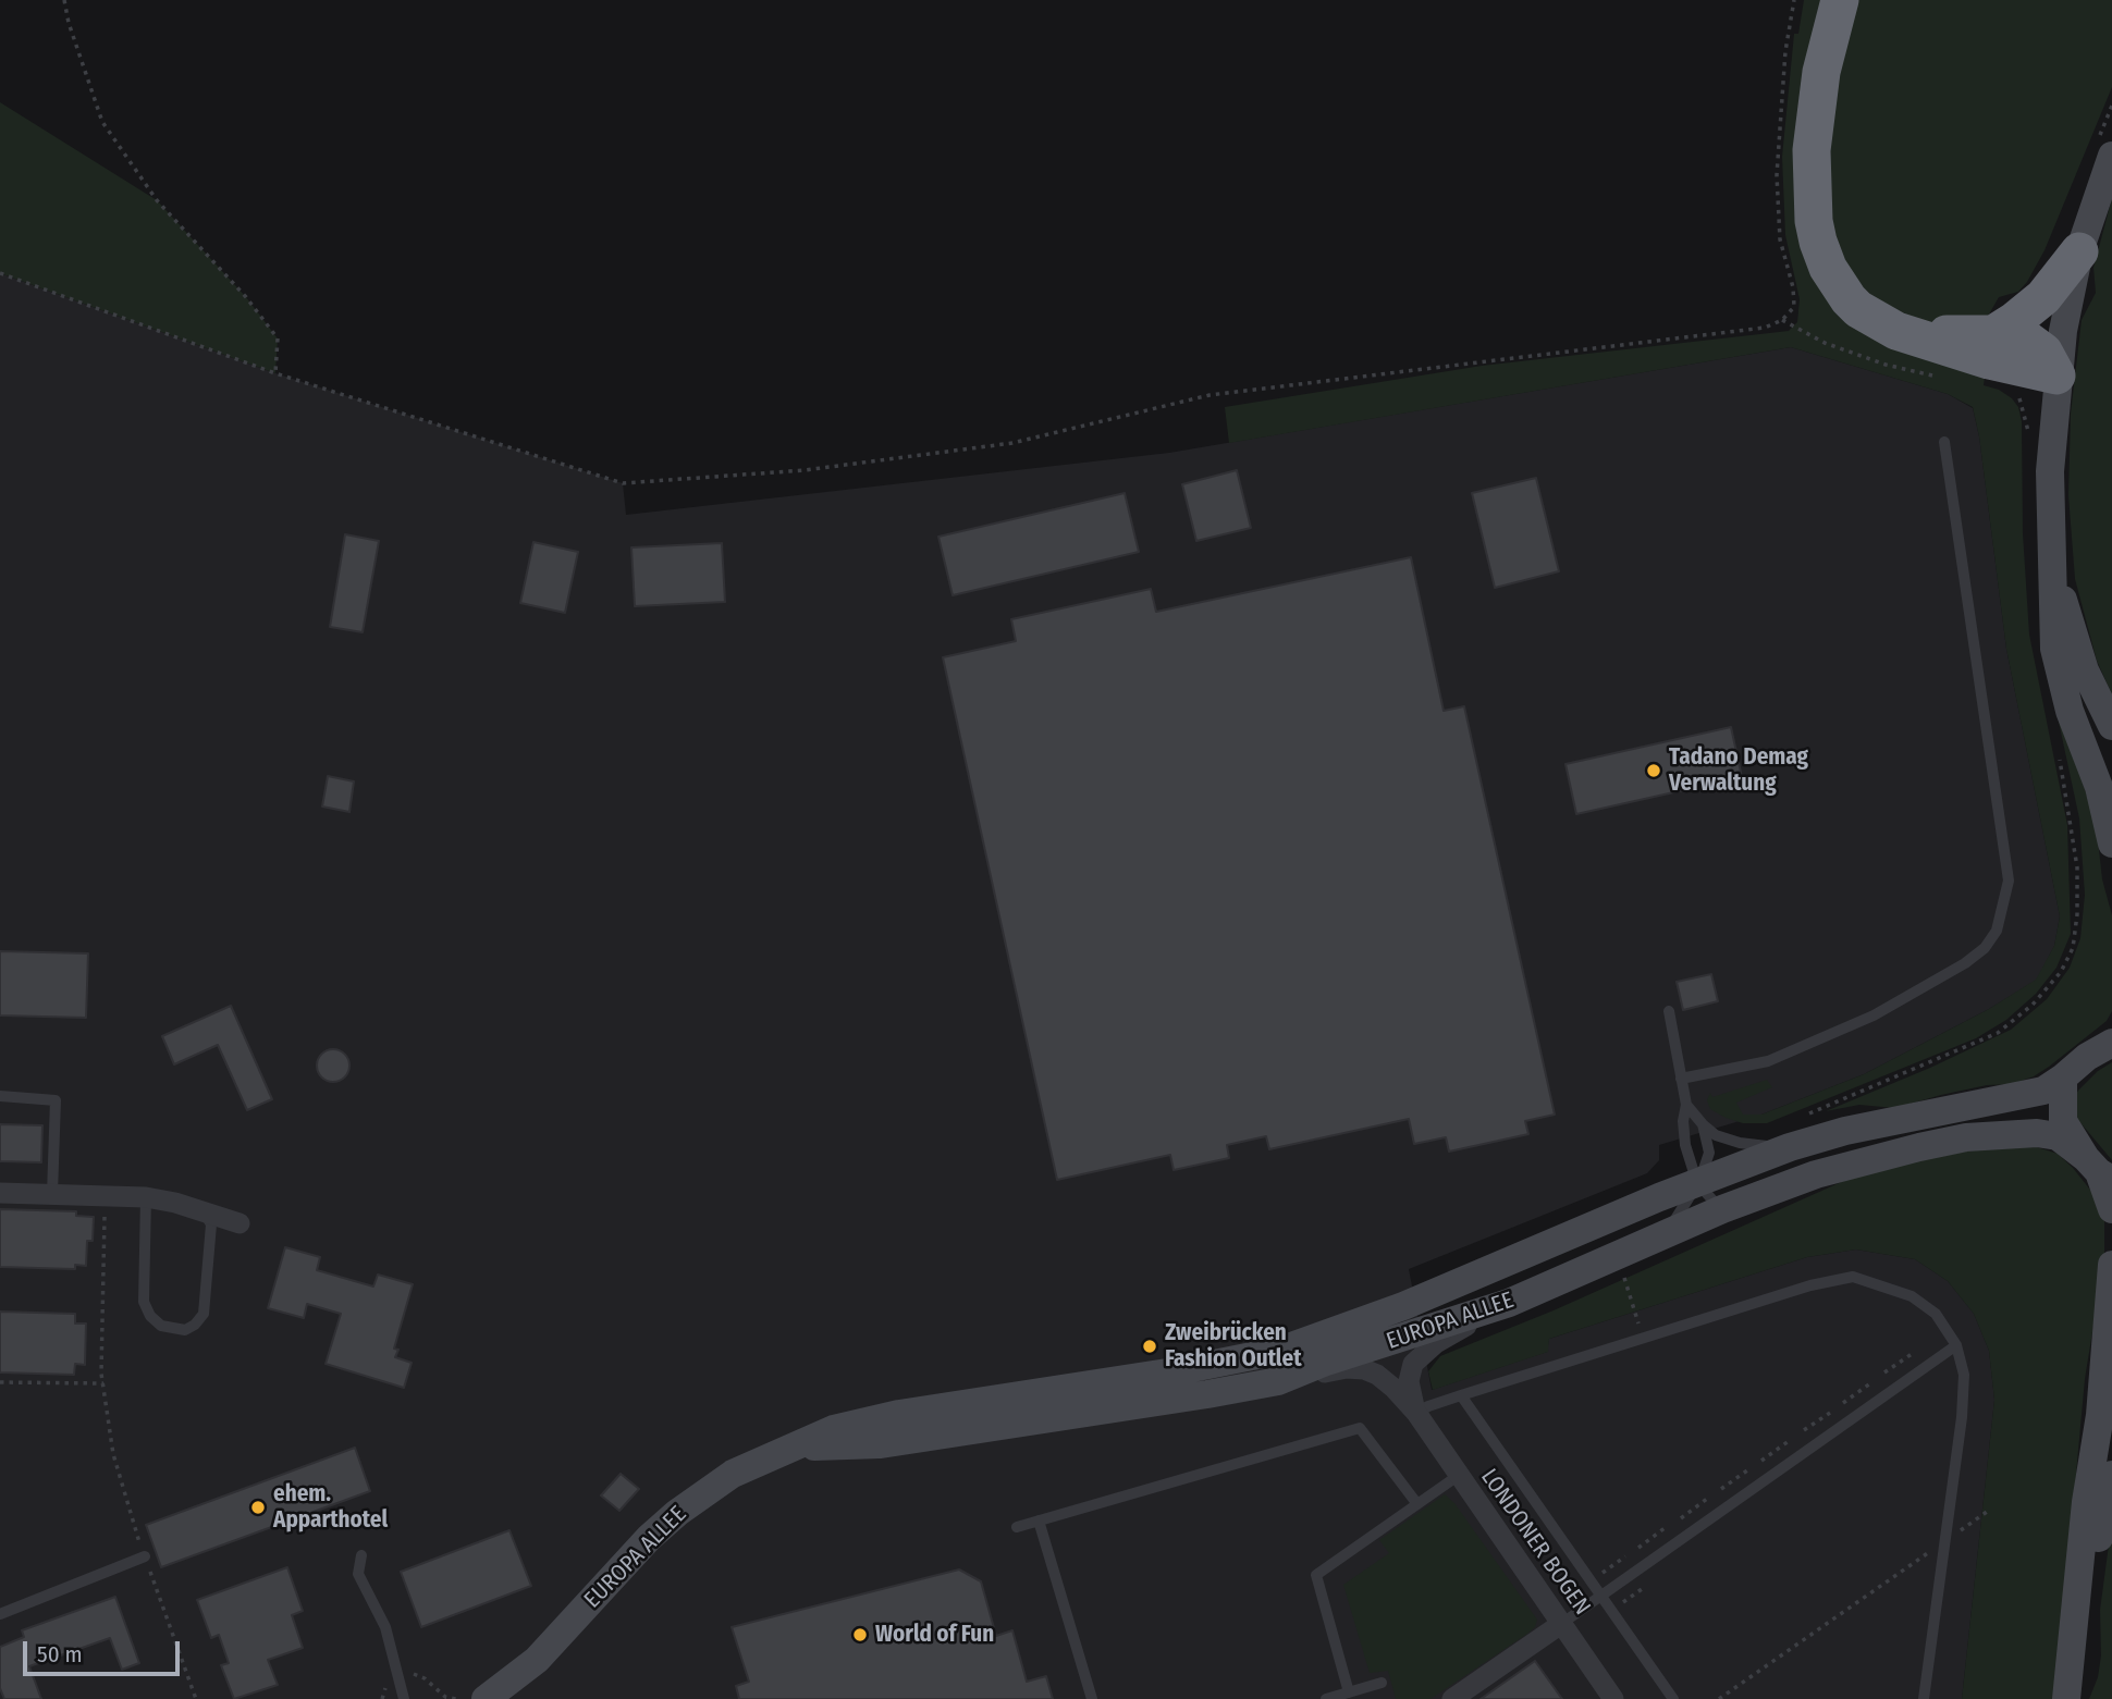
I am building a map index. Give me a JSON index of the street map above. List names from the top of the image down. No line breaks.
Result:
{"streets":{"main road":["EUROPA ALLEE"],"street":["LONDONER BOGEN"]},"crossings":[["EUROPA ALLEE","LONDONER BOGEN"]],"places":["Tadano Demag Verwaltung","Zweibrücken Fashion Outlet","ehem. Apparthotel","World of Fun"],"scale_bar":"50 m"}
